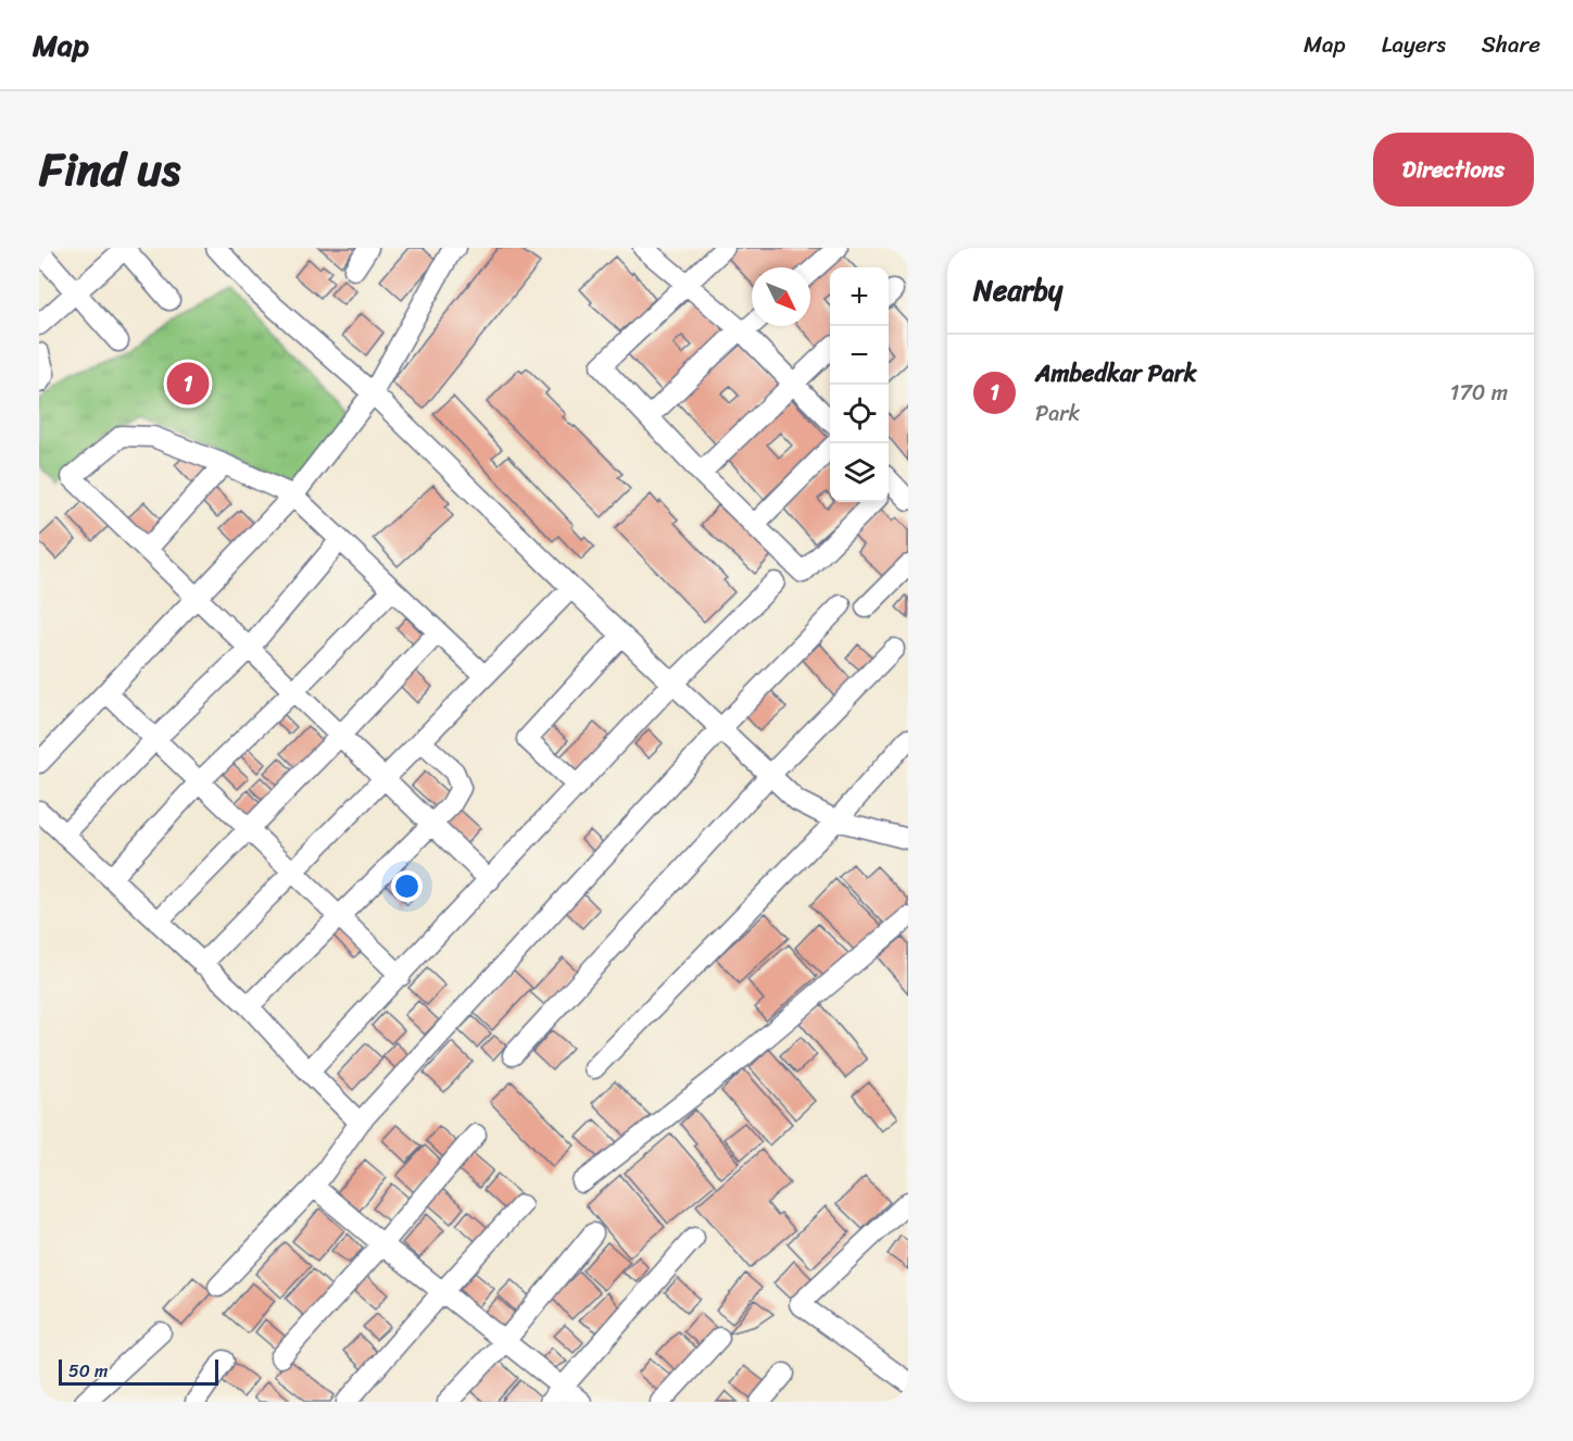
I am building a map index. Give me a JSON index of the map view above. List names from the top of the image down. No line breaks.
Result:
{"scale_bar":"50 m","north":"bottom right","page":{"header":"Map","nav":["Map","Layers","Share"],"title":"Find us","buttons":"Directions","heading":"Nearby","map_buttons":["+","−"],"list":[{"mark":"1","name":"Ambedkar Park","note":"Park","value":"170 m"}],"pins":"1","scale":"50 m"}}
